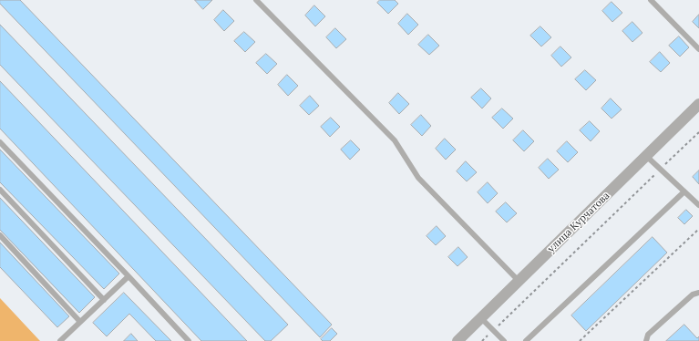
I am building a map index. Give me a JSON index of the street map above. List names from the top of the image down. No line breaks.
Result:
{"streets":{"street":["улица Курчатова"]}}
